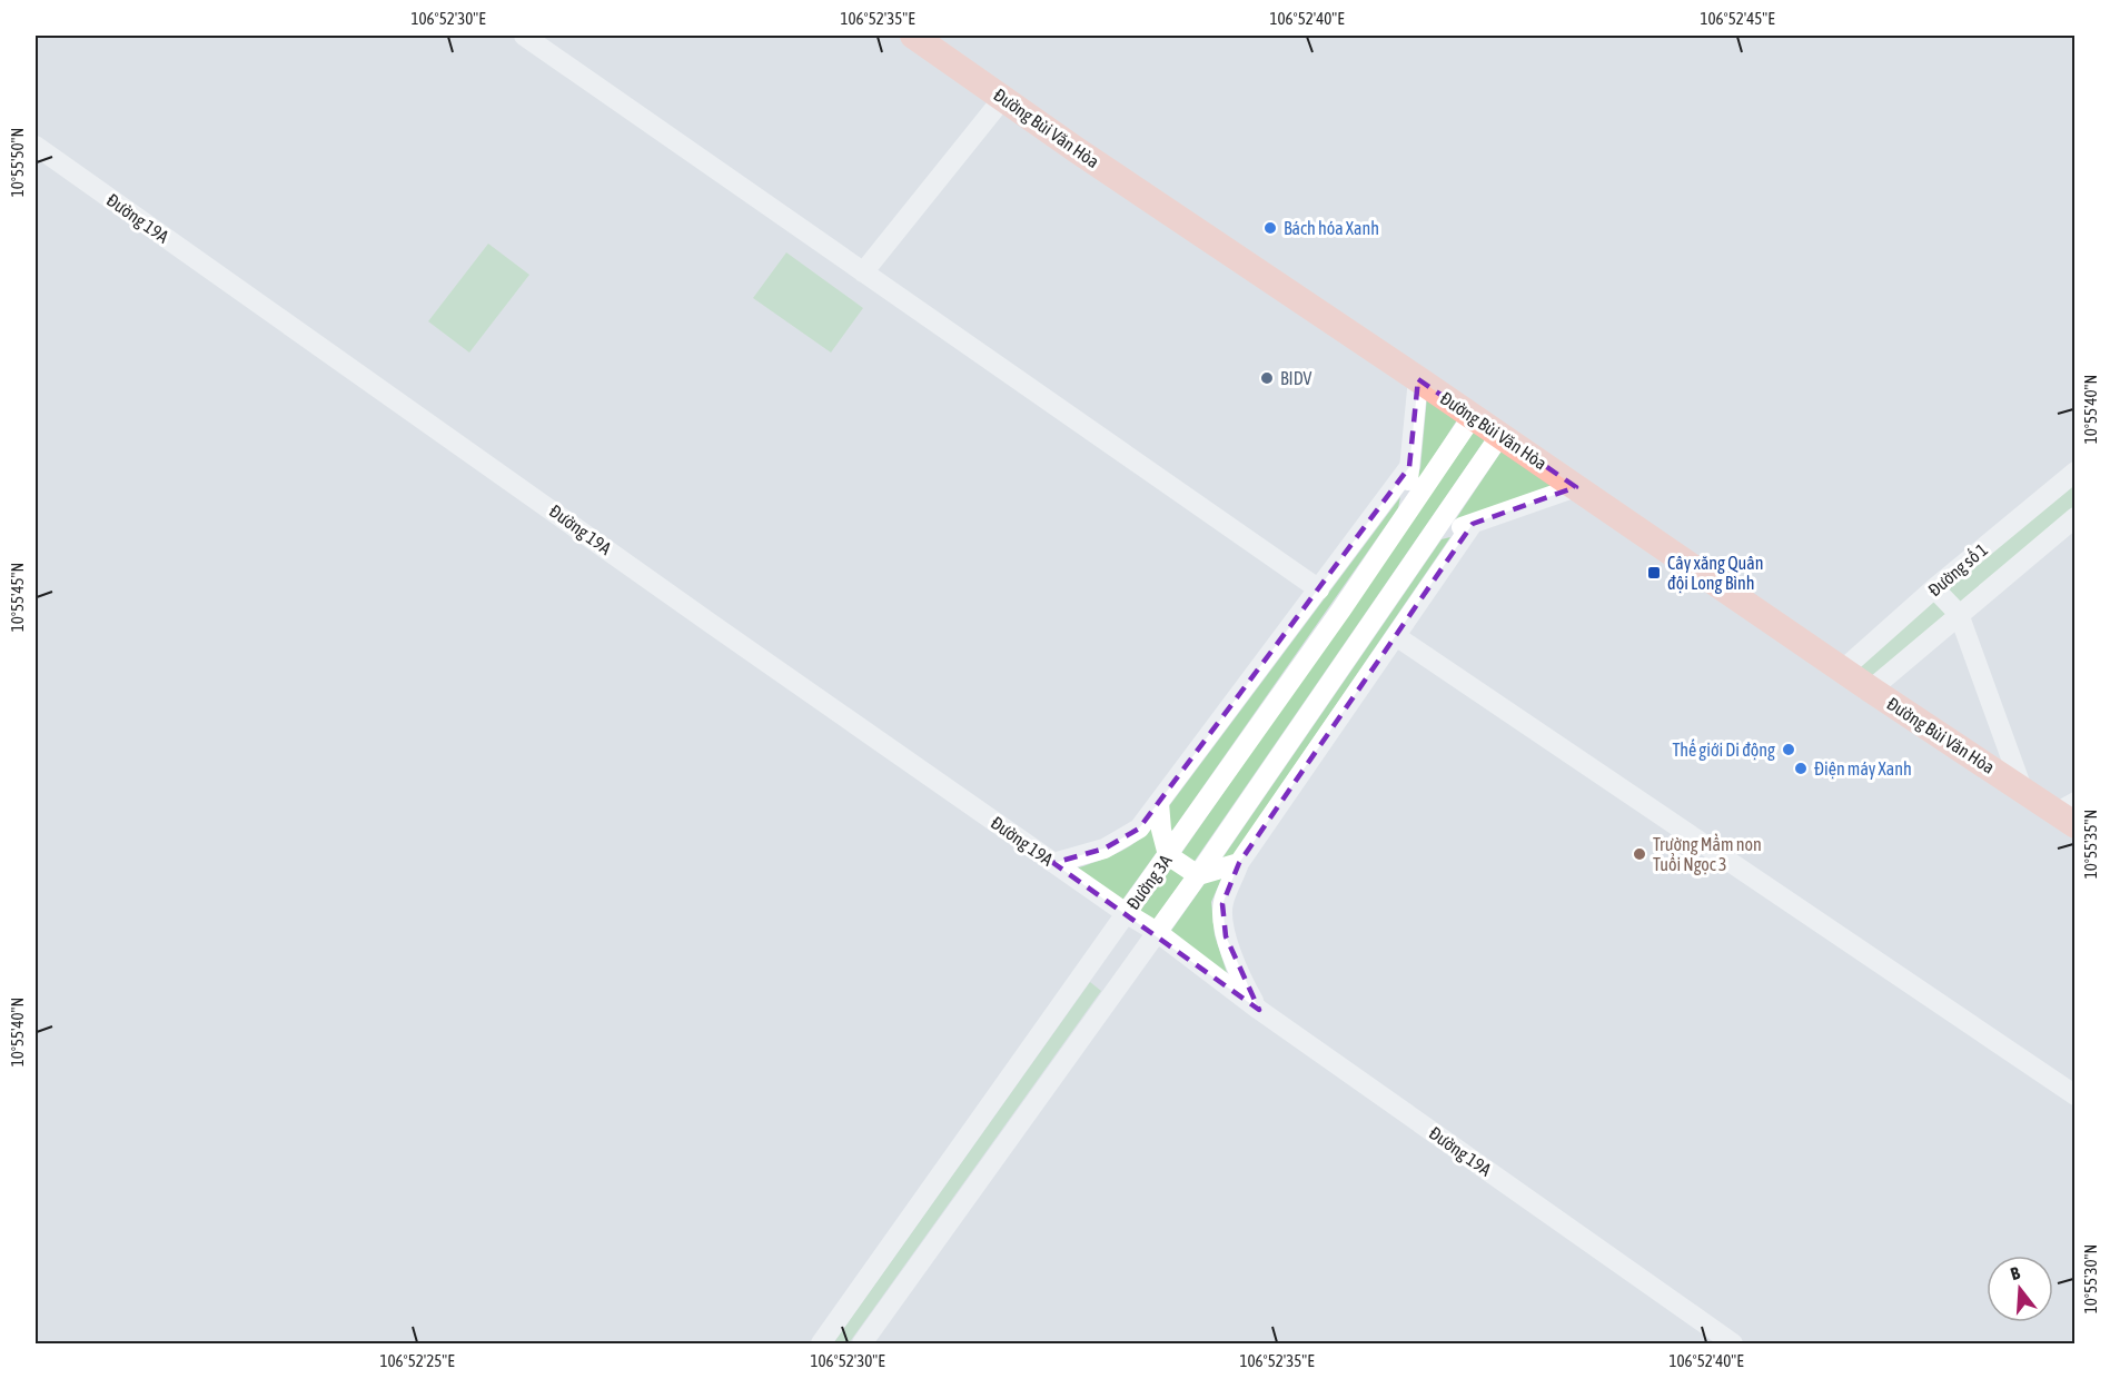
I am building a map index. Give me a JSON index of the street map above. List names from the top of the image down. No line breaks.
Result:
{"streets":{"main road":["Đường Bùi Văn Hòa"],"street":["Đường 19A","Đường số 1","Đường 3A"]},"crossings":[["Đường Bùi Văn Hòa","Đường số 1"],["Đường Bùi Văn Hòa","Đường 3A"],["Đường 19A","Đường 3A"]],"places":{"other":["Bách hóa Xanh","BIDV","Thế giới Di động","Điện máy Xanh","Trường Mầm non Tuổi Ngọc 3"],"transit":["Cây xăng Quân đội Long Bình"]},"north":"top","coordinates":["106°52'30\"E","106°52'35\"E","106°52'40\"E","106°52'45\"E","10°55'50\"N","10°55'40\"N","10°55'45\"N","10°55'35\"N","10°55'30\"N","106°52'25\"E"]}
